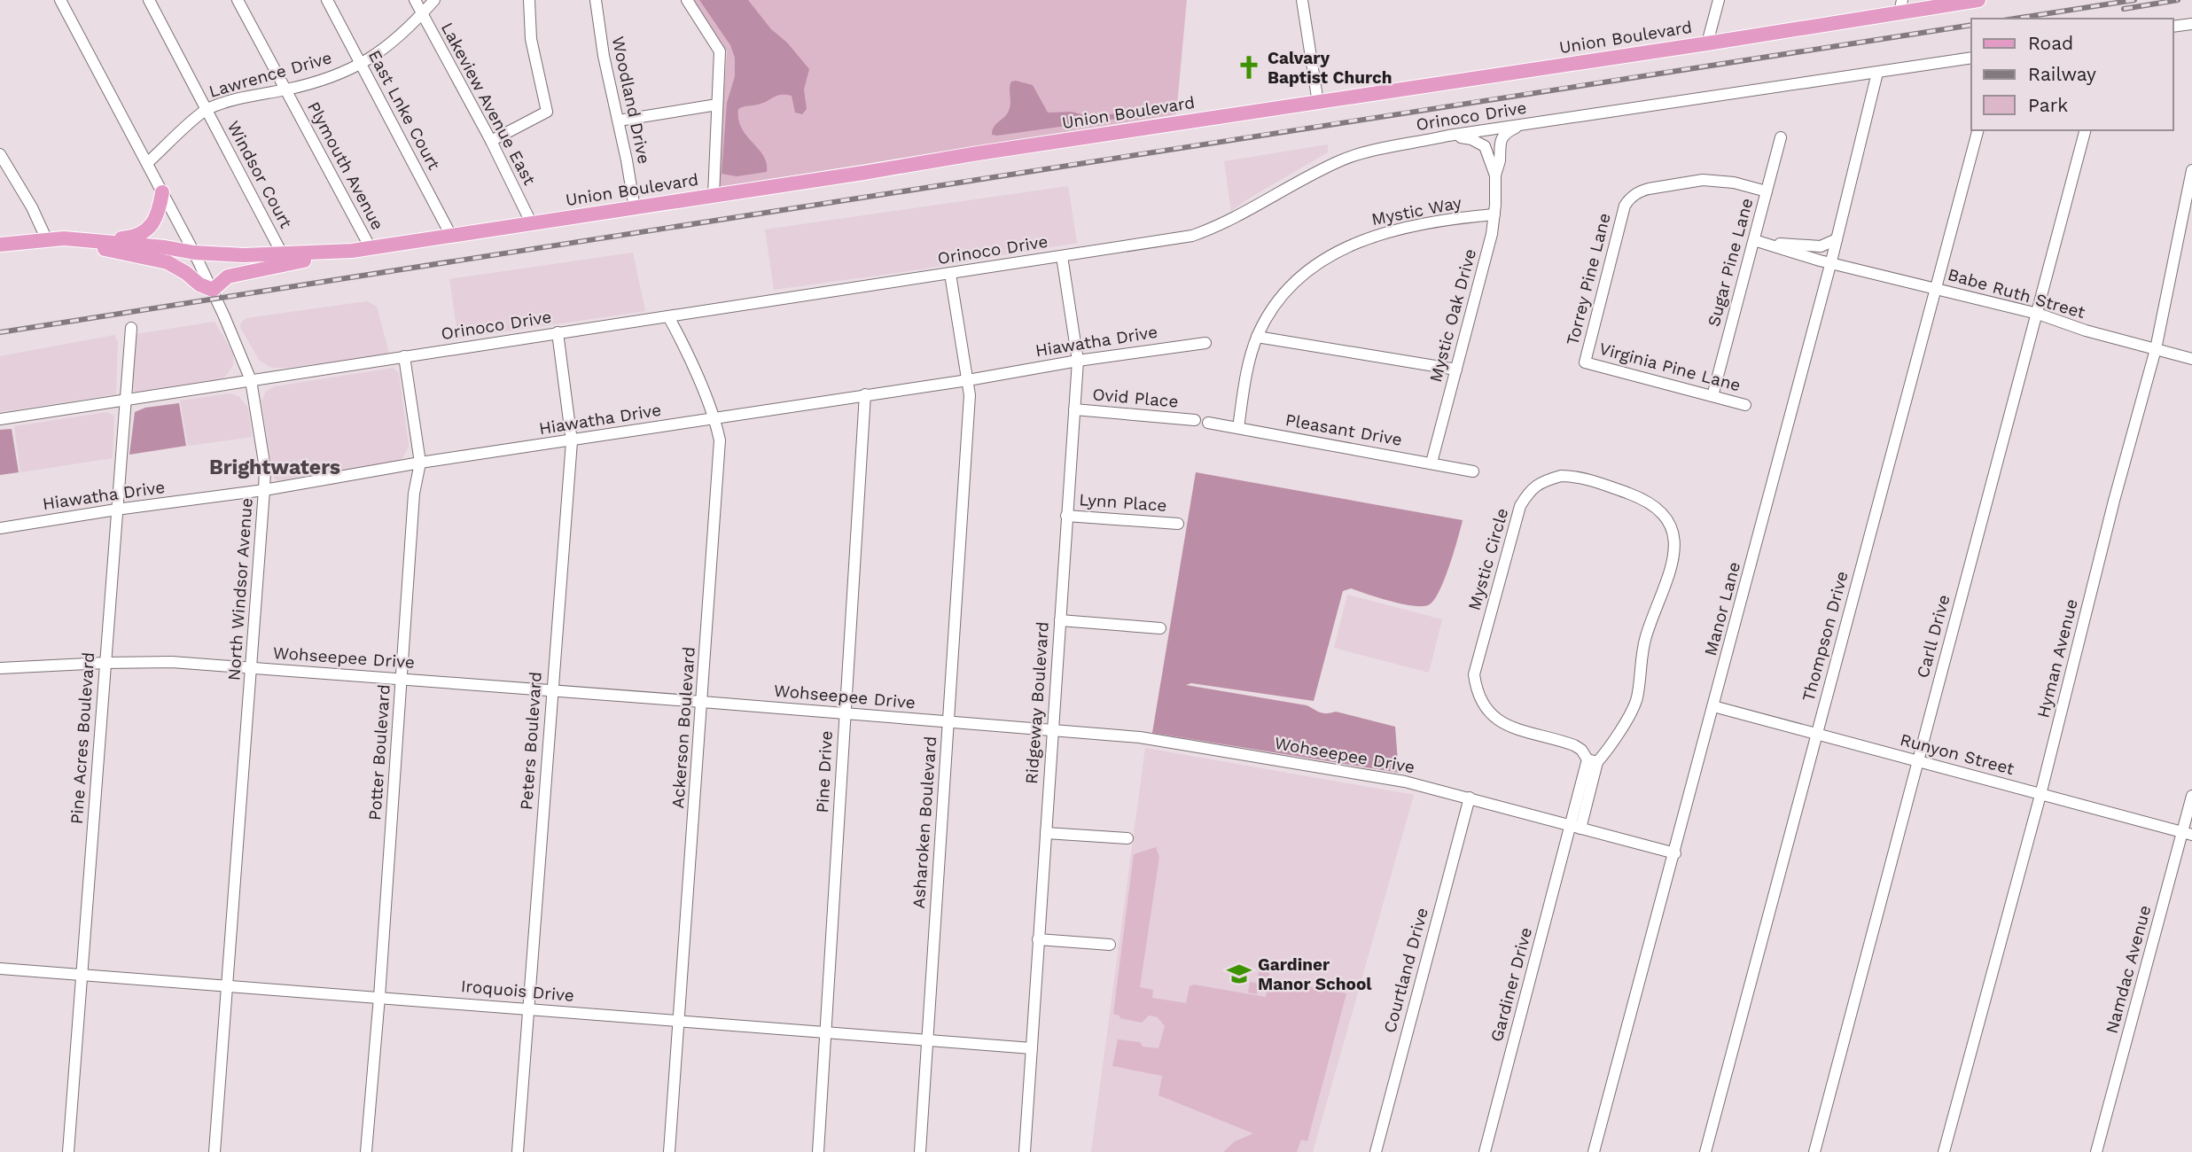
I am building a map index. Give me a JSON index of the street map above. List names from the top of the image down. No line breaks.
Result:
{"streets":{"main road":["Union Boulevard"],"street":["Lawrence Drive","Woodland Drive","Lakeview Avenue East","East Lnke Court","Orinoco Drive","Plymouth Avenue","Windsor Court","Mystic Way","Sugar Pine Lane","Torrey Pine Lane","Babe Ruth Street","Mystic Oak Drive","Hiawatha Drive","Virginia Pine Lane","Ovid Place","Pleasant Drive","Lynn Place","Mystic Circle","North Windsor Avenue","Manor Lane","Thompson Drive","Carll Drive","Wohseepee Drive","Hyman Avenue","Ridgeway Boulevard","Ackerson Boulevard","Pine Acres Boulevard","Peters Boulevard","Potter Boulevard","Runyon Street","Pine Drive","Asharoken Boulevard","Namdac Avenue","Courtland Drive","Gardiner Drive","Iroquois Drive"]},"crossings":[["Union Boulevard","Woodland Drive"],["Union Boulevard","Lakeview Avenue East"],["Union Boulevard","East Lnke Court"],["Union Boulevard","Plymouth Avenue"],["Union Boulevard","Windsor Court"],["Union Boulevard","North Windsor Avenue"],["Lawrence Drive","Lakeview Avenue East"],["Lawrence Drive","East Lnke Court"],["Lawrence Drive","Plymouth Avenue"],["Lawrence Drive","Windsor Court"],["Lawrence Drive","North Windsor Avenue"],["Orinoco Drive","Mystic Oak Drive"],["Orinoco Drive","North Windsor Avenue"],["Orinoco Drive","Manor Lane"],["Orinoco Drive","Ridgeway Boulevard"],["Orinoco Drive","Ackerson Boulevard"],["Orinoco Drive","Pine Acres Boulevard"],["Orinoco Drive","Peters Boulevard"],["Orinoco Drive","Potter Boulevard"],["Orinoco Drive","Asharoken Boulevard"],["Mystic Way","Mystic Oak Drive"],["Mystic Way","Pleasant Drive"],["Sugar Pine Lane","Torrey Pine Lane"],["Sugar Pine Lane","Babe Ruth Street"],["Sugar Pine Lane","Virginia Pine Lane"],["Torrey Pine Lane","Virginia Pine Lane"],["Babe Ruth Street","Manor Lane"],["Babe Ruth Street","Thompson Drive"],["Babe Ruth Street","Carll Drive"],["Babe Ruth Street","Hyman Avenue"],["Mystic Oak Drive","Pleasant Drive"],["Hiawatha Drive","North Windsor Avenue"],["Hiawatha Drive","Ridgeway Boulevard"],["Hiawatha Drive","Ackerson Boulevard"],["Hiawatha Drive","Pine Acres Boulevard"],["Hiawatha Drive","Peters Boulevard"],["Hiawatha Drive","Potter Boulevard"],["Hiawatha Drive","Pine Drive"],["Hiawatha Drive","Asharoken Boulevard"],["Ovid Place","Ridgeway Boulevard"],["Lynn Place","Ridgeway Boulevard"],["Mystic Circle","Wohseepee Drive"],["Mystic Circle","Gardiner Drive"],["North Windsor Avenue","Wohseepee Drive"],["North Windsor Avenue","Iroquois Drive"],["Manor Lane","Wohseepee Drive"],["Manor Lane","Runyon Street"],["Thompson Drive","Runyon Street"],["Carll Drive","Runyon Street"],["Wohseepee Drive","Ridgeway Boulevard"],["Wohseepee Drive","Ackerson Boulevard"],["Wohseepee Drive","Pine Acres Boulevard"],["Wohseepee Drive","Peters Boulevard"],["Wohseepee Drive","Potter Boulevard"],["Wohseepee Drive","Pine Drive"],["Wohseepee Drive","Asharoken Boulevard"],["Wohseepee Drive","Courtland Drive"],["Wohseepee Drive","Gardiner Drive"],["Hyman Avenue","Runyon Street"],["Ridgeway Boulevard","Iroquois Drive"],["Ackerson Boulevard","Iroquois Drive"],["Pine Acres Boulevard","Iroquois Drive"],["Peters Boulevard","Iroquois Drive"],["Potter Boulevard","Iroquois Drive"],["Runyon Street","Namdac Avenue"],["Pine Drive","Iroquois Drive"],["Asharoken Boulevard","Iroquois Drive"]],"districts":["Brightwaters"],"places":{"church":["Calvary Baptist Church"],"school or university":["Gardiner Manor School"]},"legend":["Road","Railway","Park"]}
